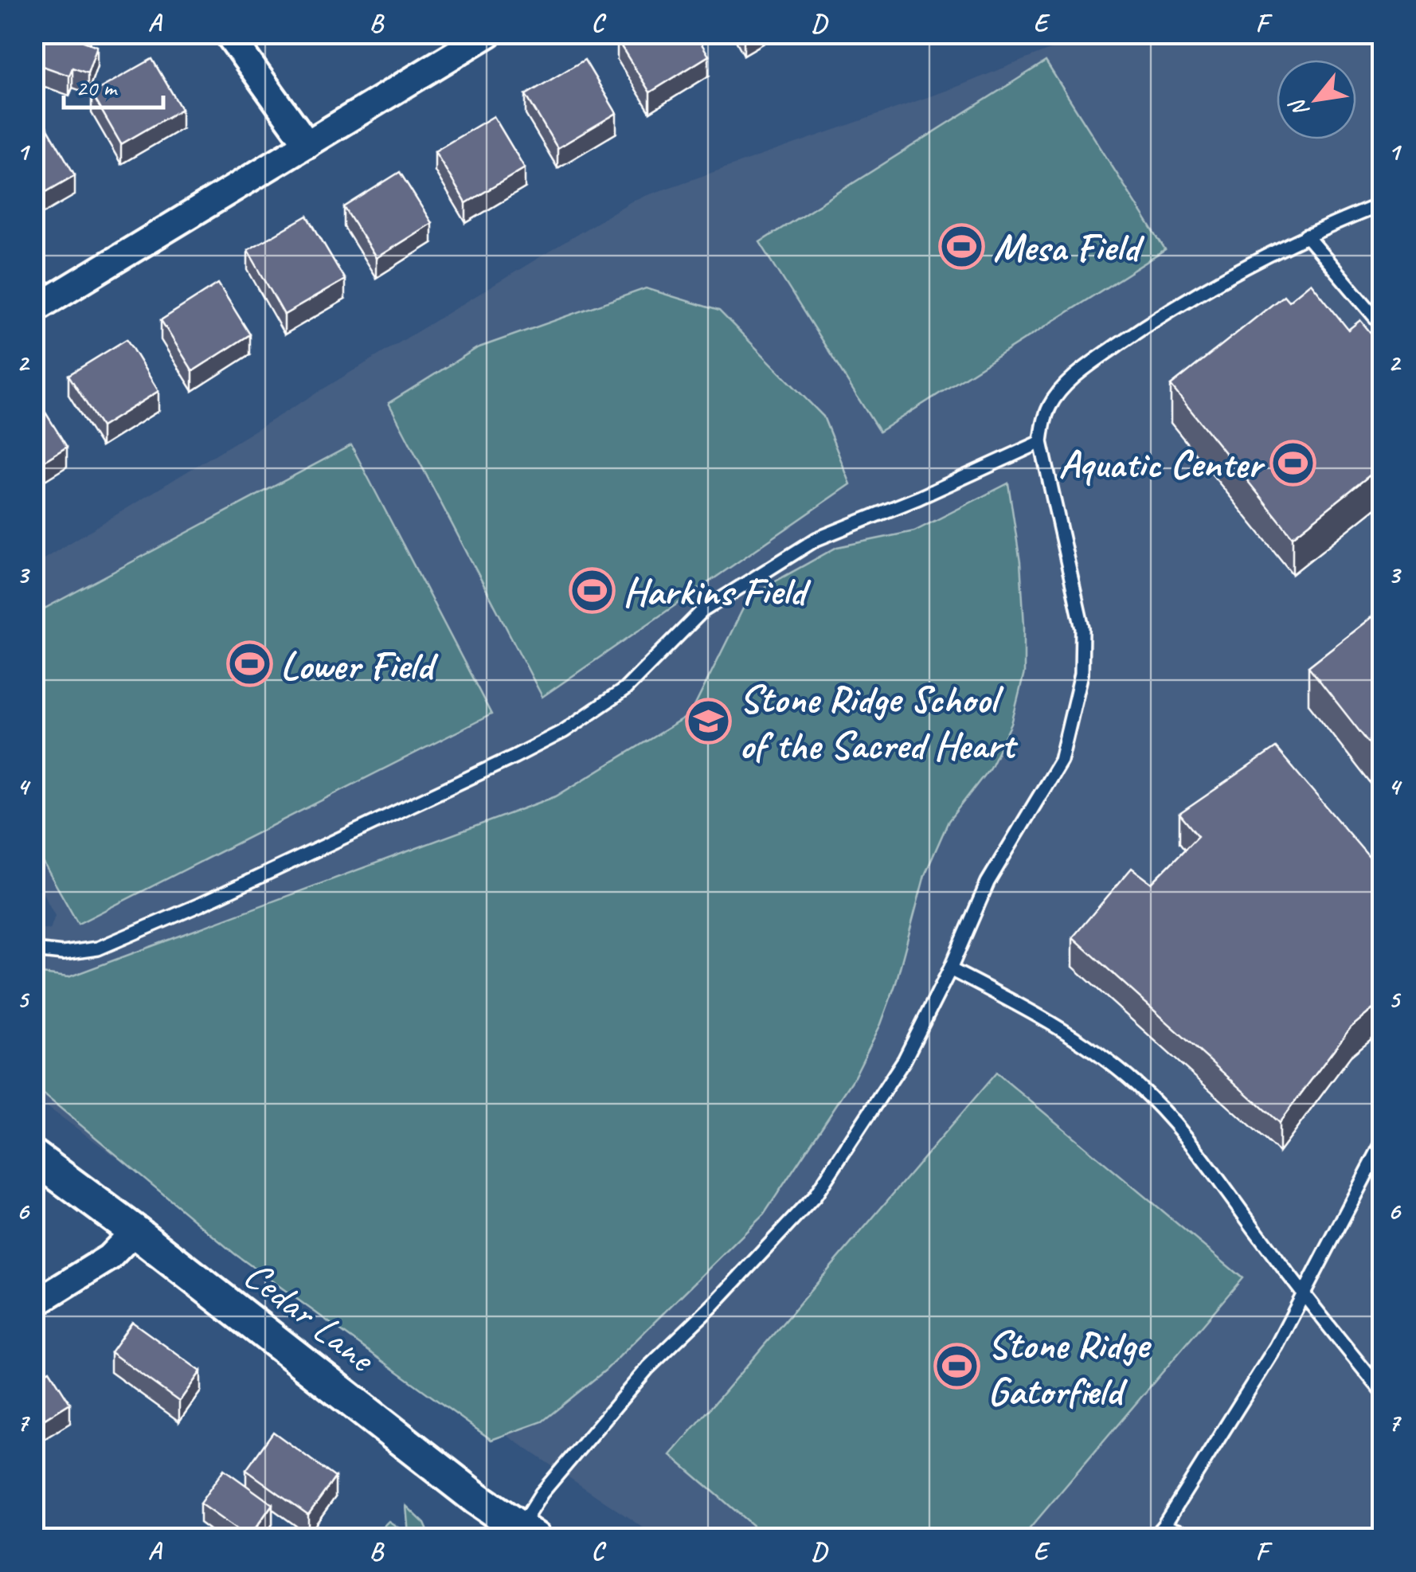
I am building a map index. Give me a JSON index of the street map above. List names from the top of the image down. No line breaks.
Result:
{"streets":{"street":["Cedar Lane"]},"places":{"sports":["Mesa Field","Aquatic Center","Harkins Field","Lower Field","Stone Ridge Gatorfield"],"school or university":["Stone Ridge School of the Sacred Heart"]},"scale_bar":"20 m","north":"bottom left","grid":{"columns":["A","B","C","D","E","F"],"rows":["1","2","3","4","5","6","7"]}}
